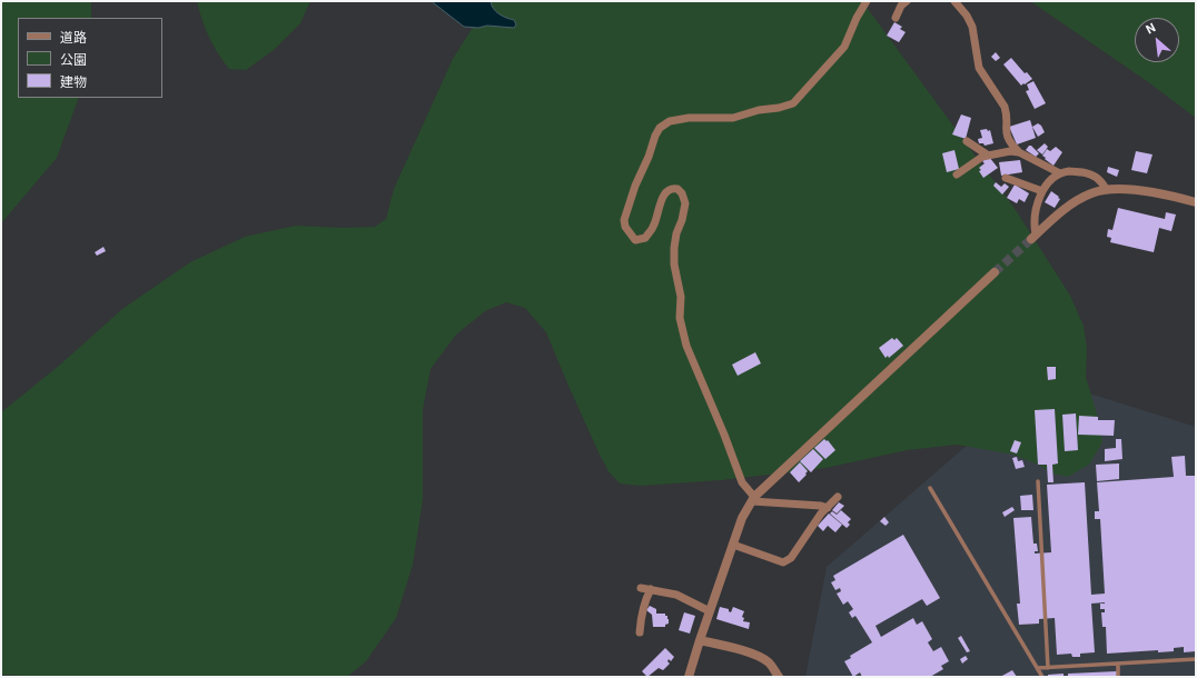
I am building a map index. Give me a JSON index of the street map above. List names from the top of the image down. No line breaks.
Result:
{"legend":["道路","公園","建物"],"north":"top left"}
